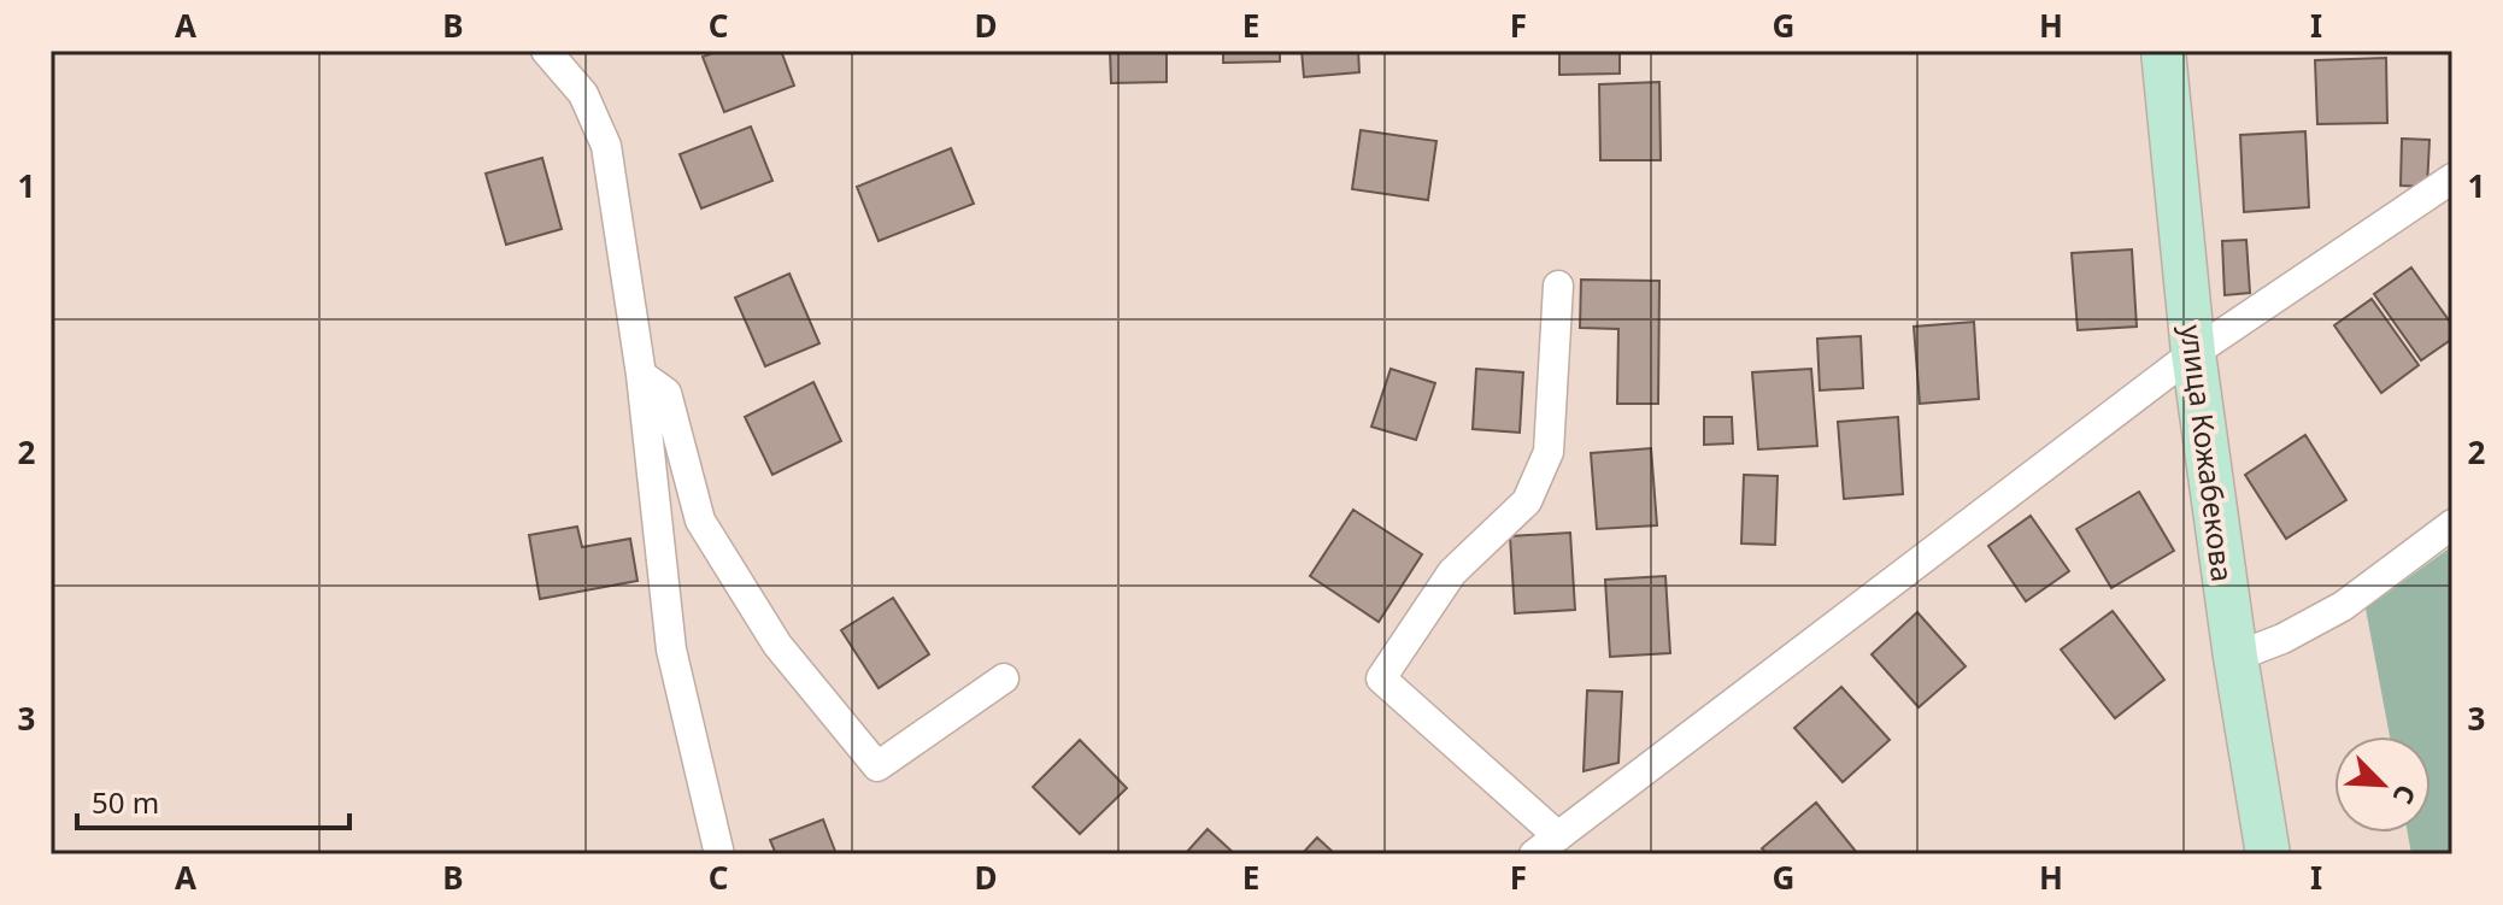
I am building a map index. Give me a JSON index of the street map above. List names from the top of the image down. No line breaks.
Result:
{"streets":{"main road":["улица Кожабекова"]},"scale_bar":"50 m","north":"bottom right","grid":{"columns":["A","B","C","D","E","F","G","H","I"],"rows":["1","2","3"]}}
